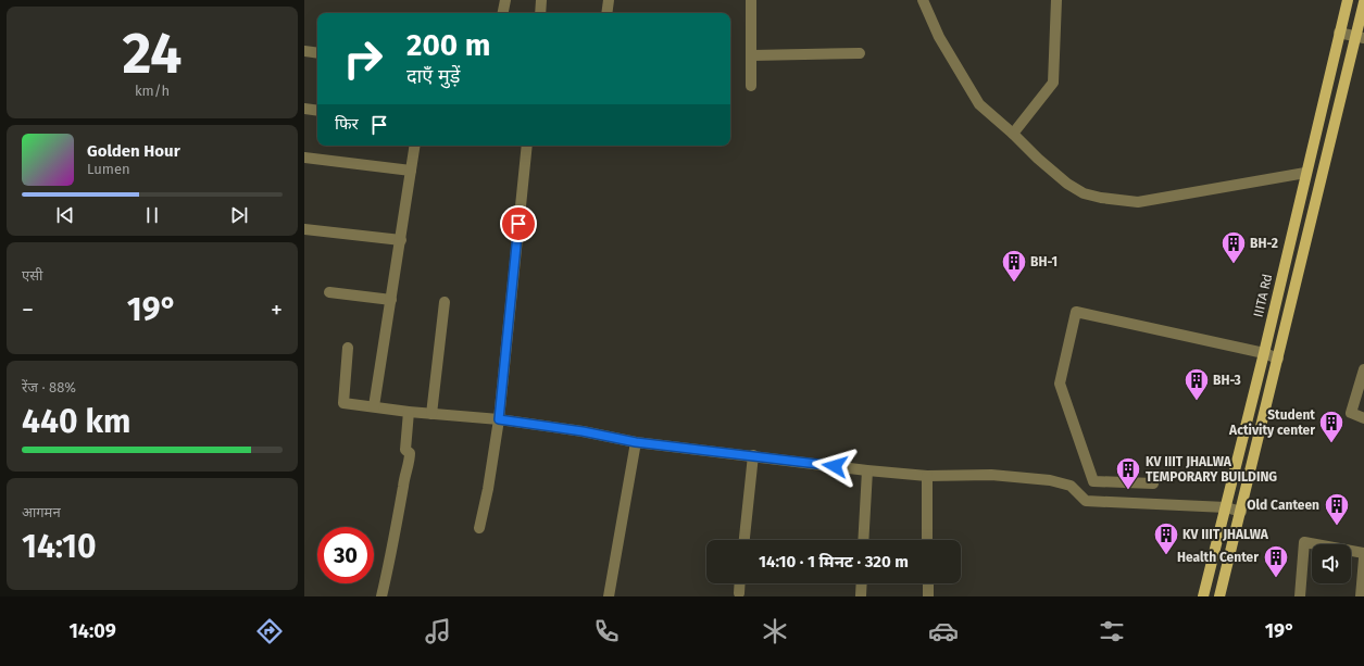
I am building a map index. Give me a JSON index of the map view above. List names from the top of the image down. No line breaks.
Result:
{"streets":{"main road":["IIITA Rd"]},"places":{"building":["BH-2","BH-1","BH-3","Student Activity center","KV IIIT JHALWA TEMPORARY BUILDING","Old Canteen","KV IIIT JHALWA","Health Center"]},"page":{"tile":[["24","km/h"],"एसी",["रेंज · 88%","440 km"],["आगमन","14:10"]],"turn":["200 m","दाएँ मुड़ें"],"then":"फिर","song":["Golden Hour","Lumen"],"heat":["−","19°","+"],"limit":"30","trip":"14:10 · 1 मिनट · 320 m","tabs":["14:09","19°"]}}
